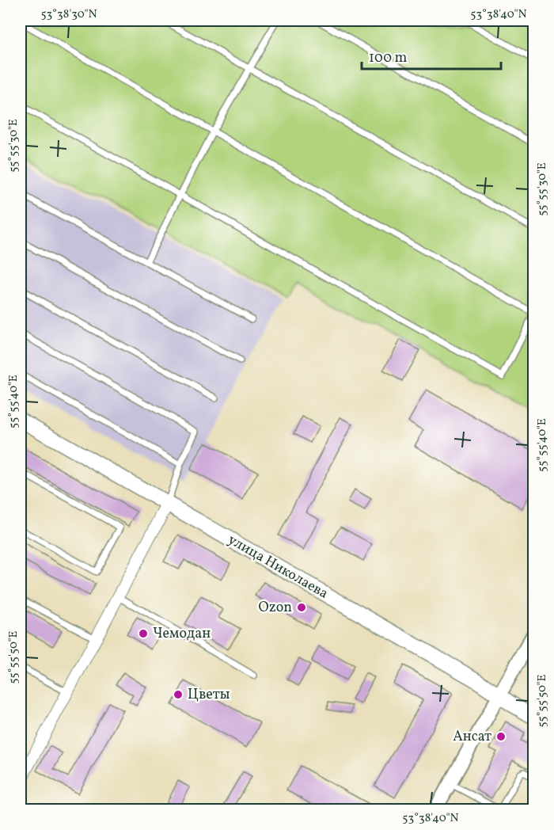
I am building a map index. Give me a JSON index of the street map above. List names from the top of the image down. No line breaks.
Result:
{"streets":{"main road":["улица Николаева"]},"places":["Ozon","Чемодан","Цветы","Ансат"],"scale_bar":"100 m","coordinates":["53°38'30\"N","53°38'40\"N","55°55'30\"E","55°55'40\"E","55°55'50\"E"]}
